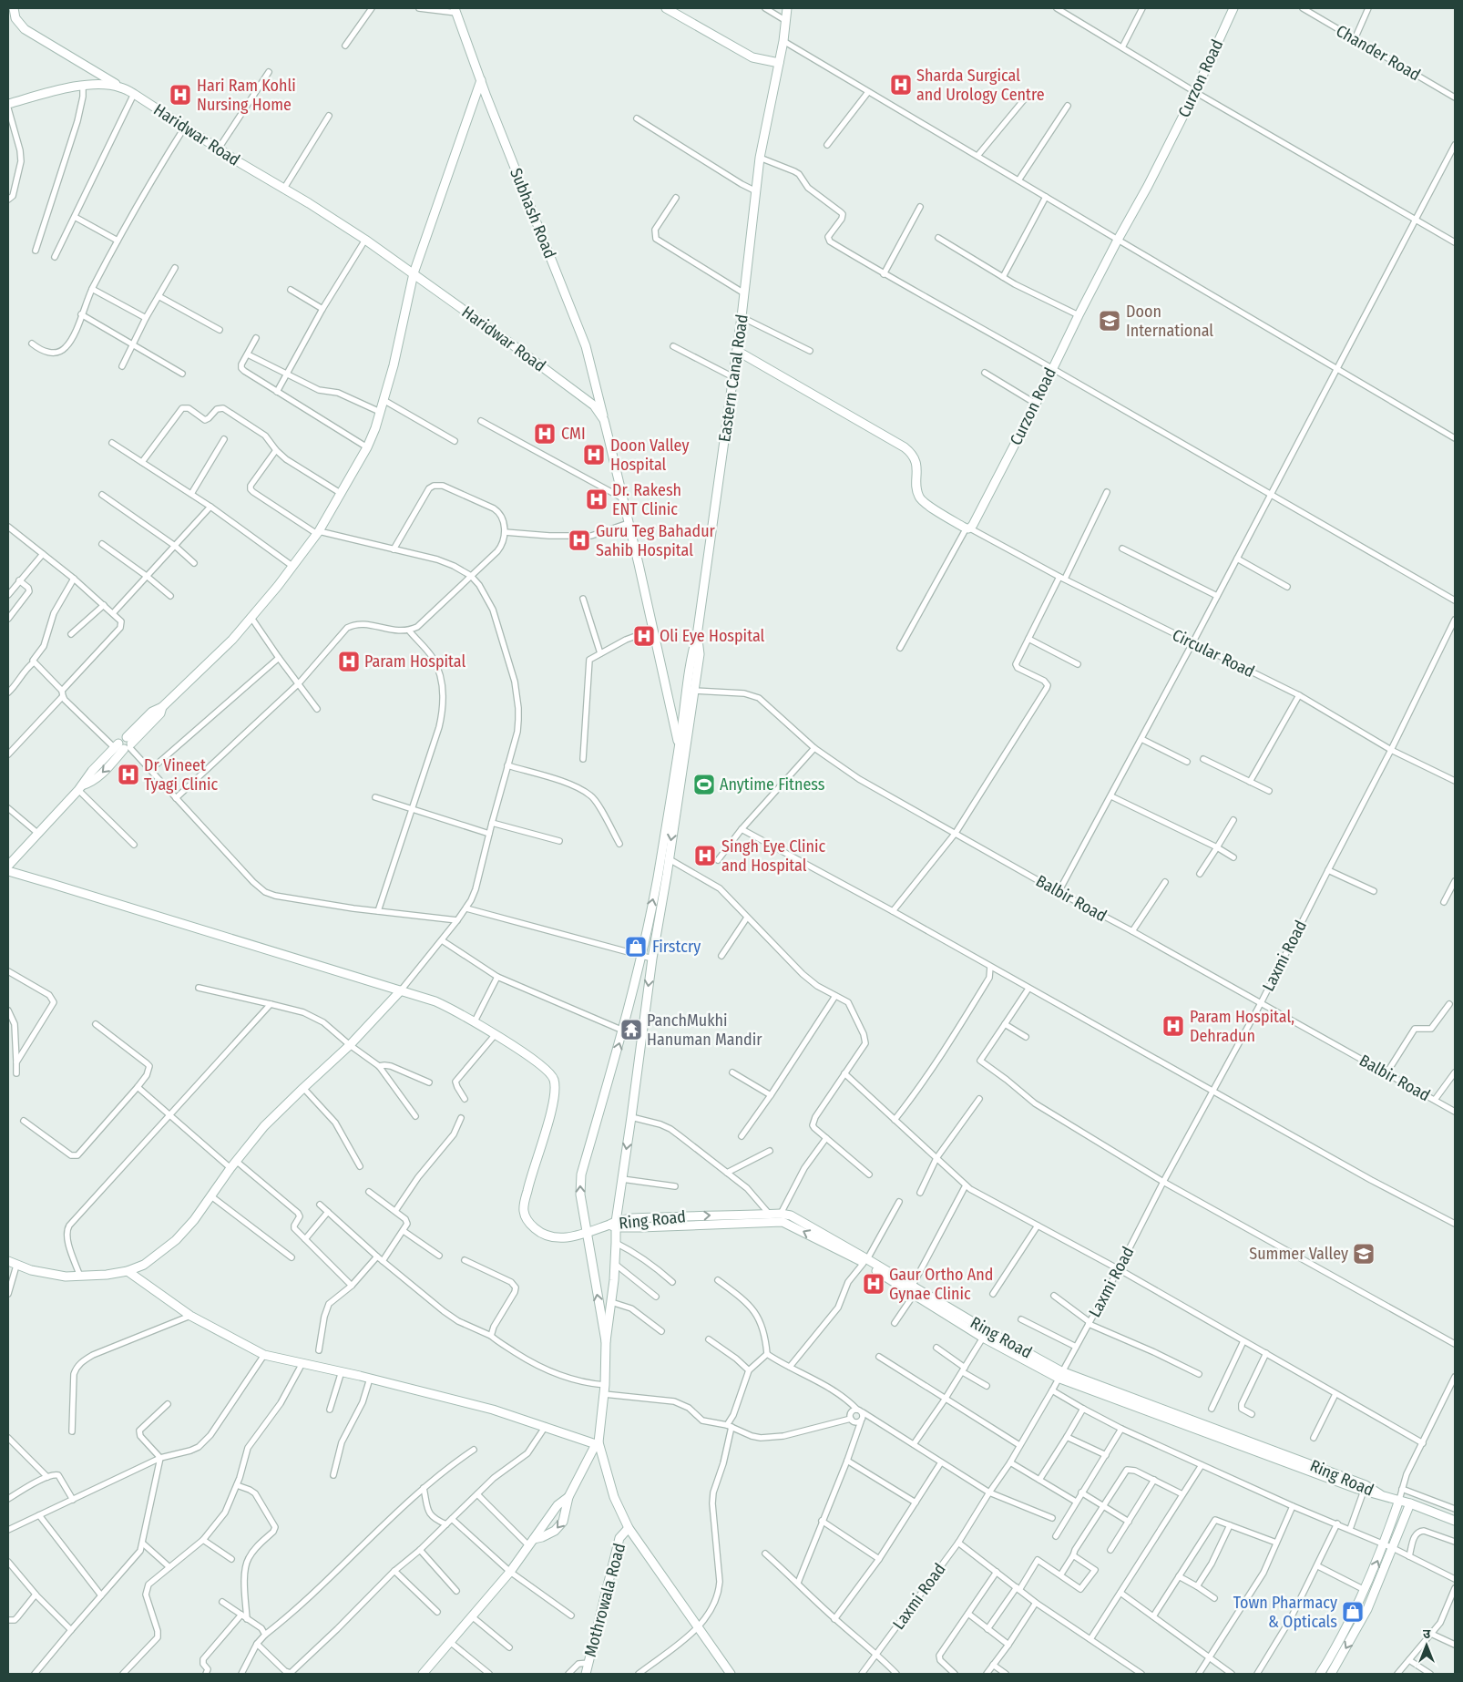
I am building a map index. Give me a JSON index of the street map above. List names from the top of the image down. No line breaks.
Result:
{"streets":{"street":["Chander Road","Curzon Road","Haridwar Road","Subhash Road","Eastern Canal Road","Circular Road","Balbir Road","Laxmi Road","Ring Road","Mothrowala Road"]},"crossings":[["Curzon Road","Circular Road"],["Haridwar Road","Subhash Road"],["Haridwar Road","Eastern Canal Road"],["Circular Road","Laxmi Road"],["Balbir Road","Laxmi Road"],["Laxmi Road","Ring Road"]],"places":{"hospital":["Sharda Surgical and Urology Centre","Hari Ram Kohli Nursing Home","CMI","Doon Valley Hospital","Dr. Rakesh ENT Clinic","Guru Teg Bahadur Sahib Hospital","Oli Eye Hospital","Param Hospital","Dr Vineet Tyagi Clinic","Singh Eye Clinic and Hospital","Param Hospital, Dehradun","Gaur Ortho And Gynae Clinic"],"school or university":["Doon International","Summer Valley"],"sports":["Anytime Fitness"],"shop":["Firstcry","Town Pharmacy & Opticals"],"temple":["PanchMukhi Hanuman Mandir"]},"north":"top"}
